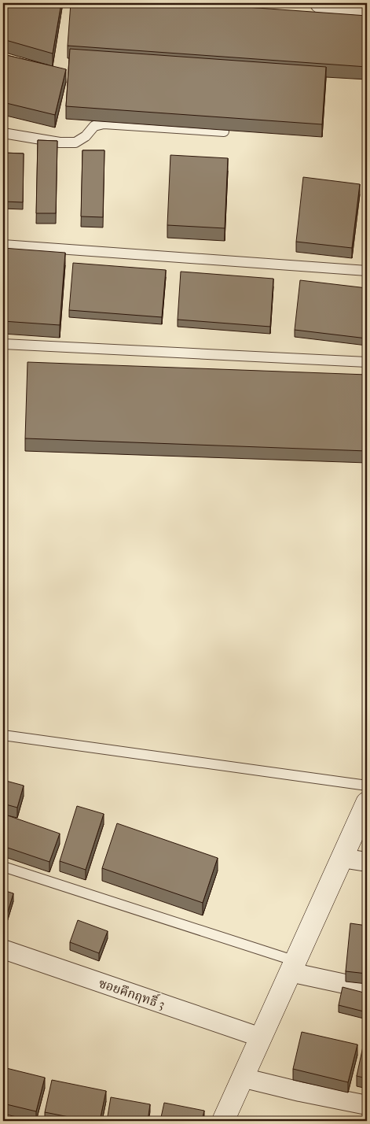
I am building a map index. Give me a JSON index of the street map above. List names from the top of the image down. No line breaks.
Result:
{"streets":{"street":["ซอยคึกฤทธิ์ 3"]}}
